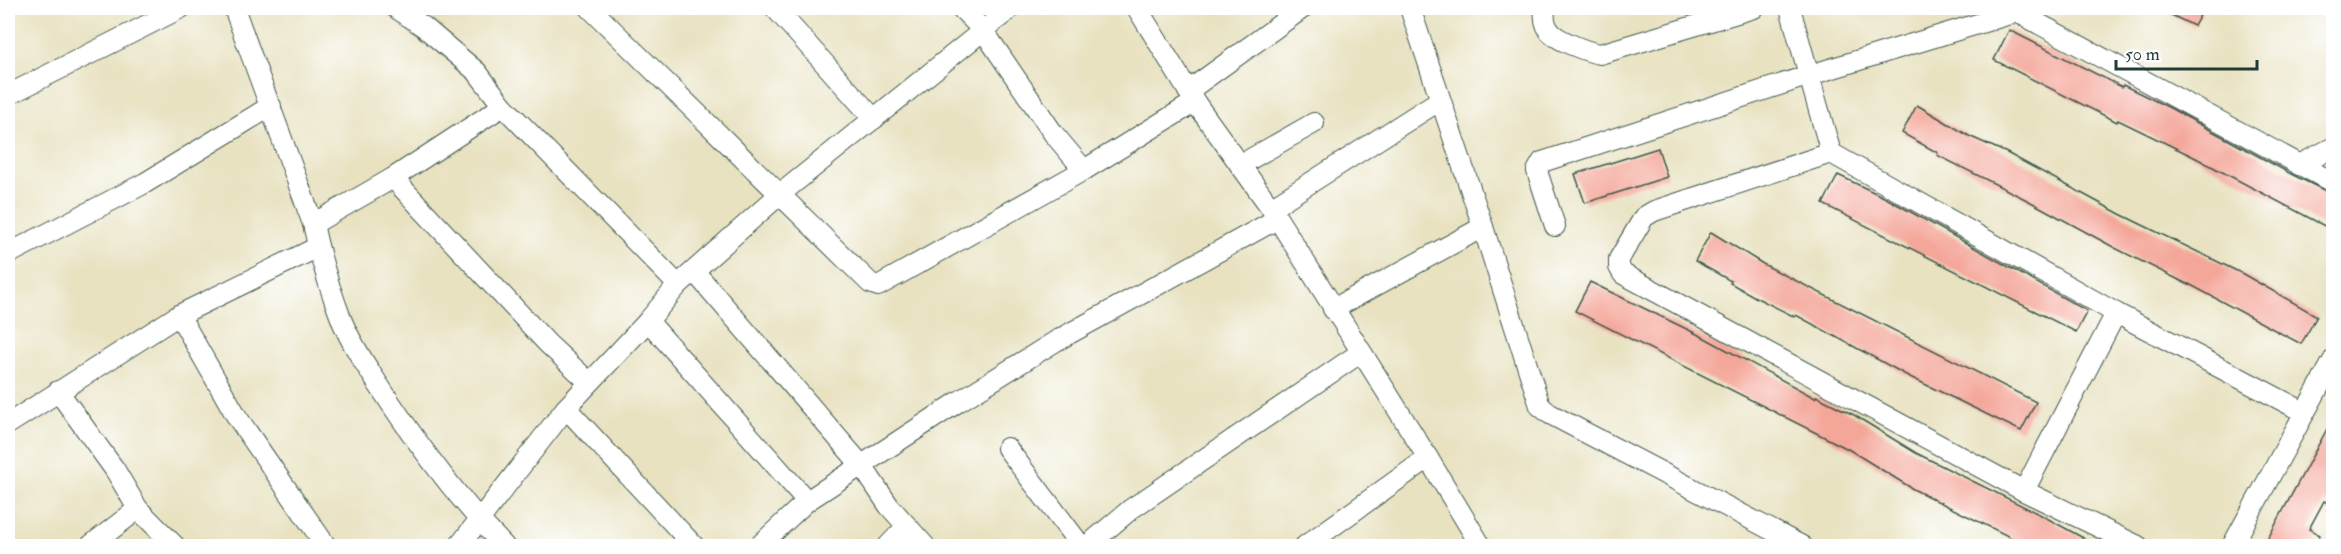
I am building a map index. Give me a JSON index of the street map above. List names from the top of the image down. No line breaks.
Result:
{"scale_bar":"50 m"}
